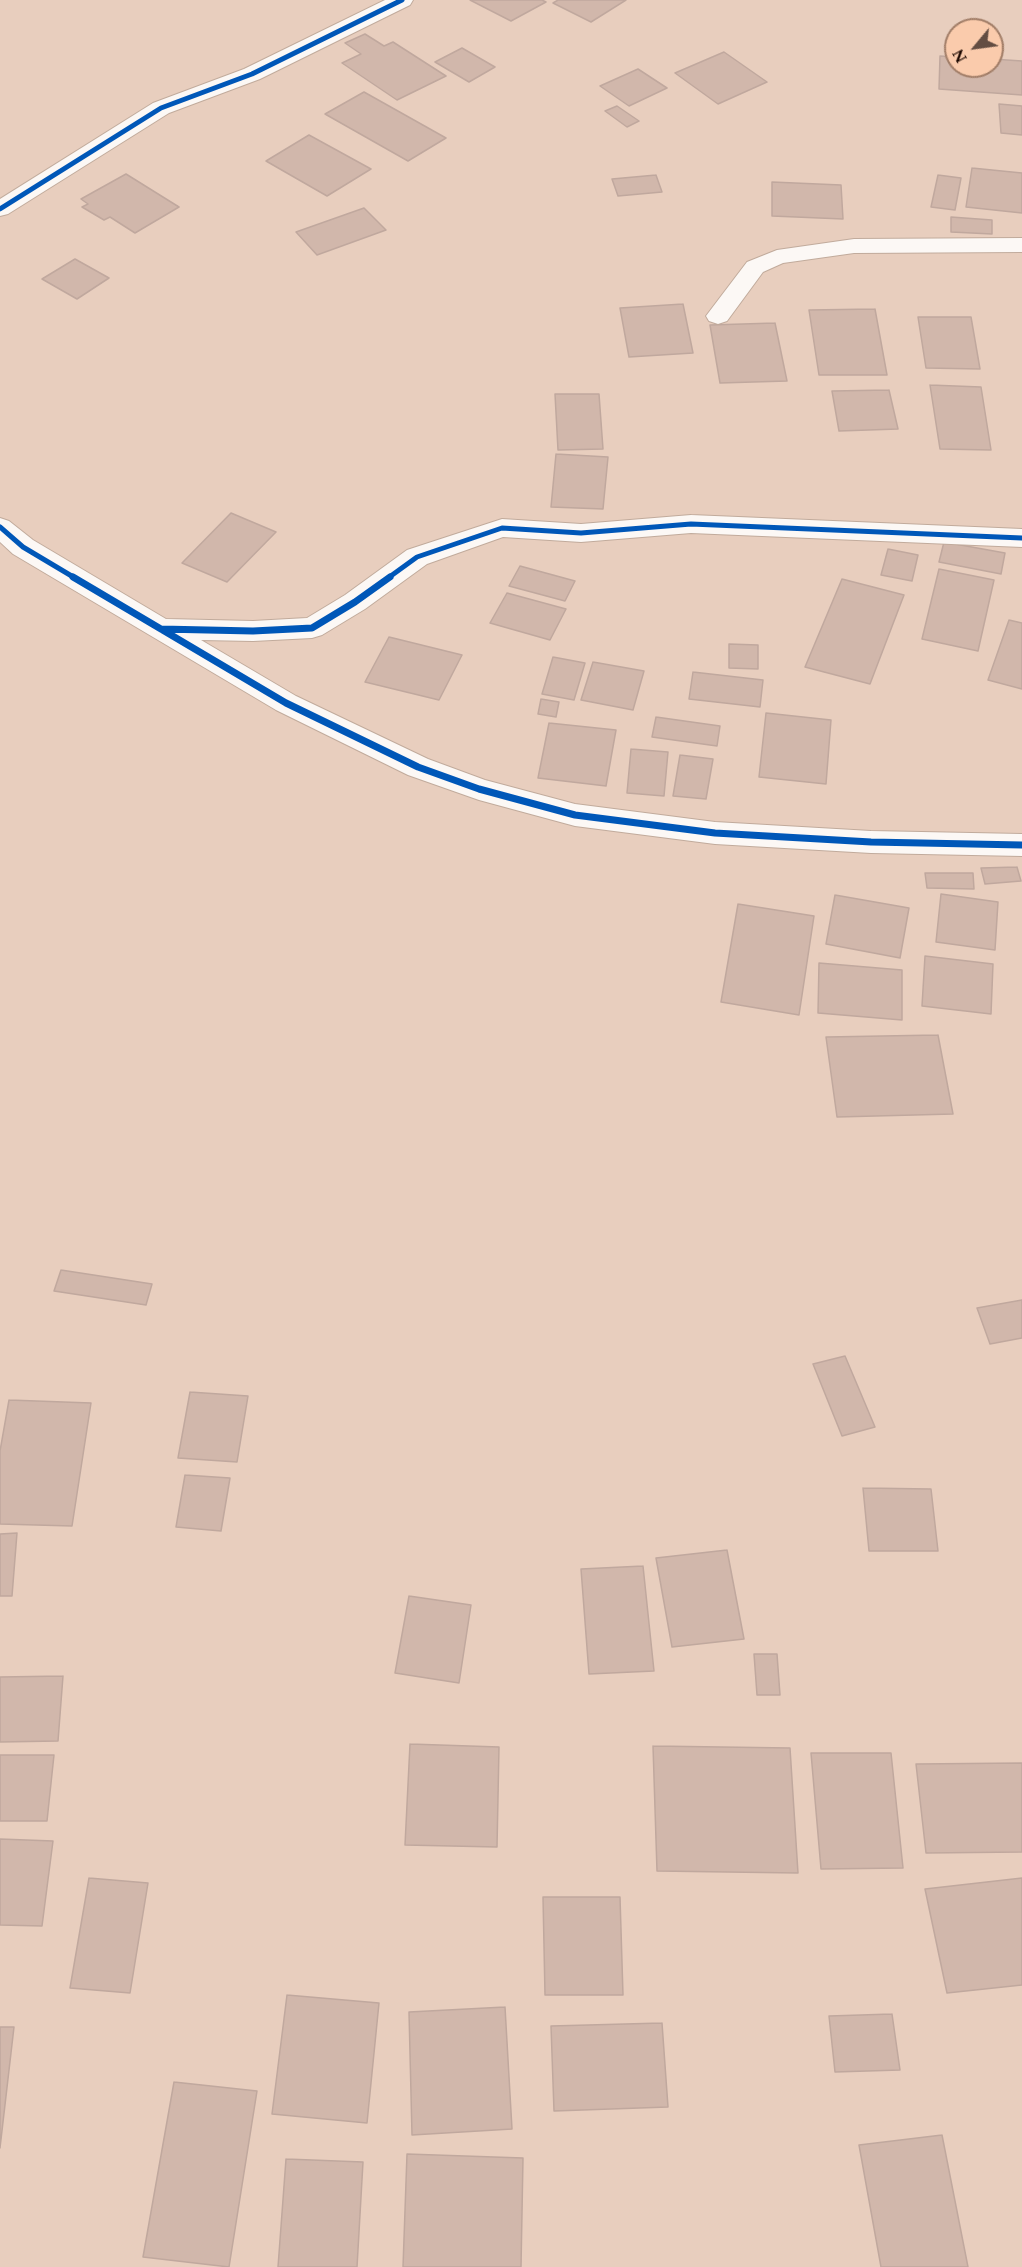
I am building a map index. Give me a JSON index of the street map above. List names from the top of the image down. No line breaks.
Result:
{"north":"bottom left"}
